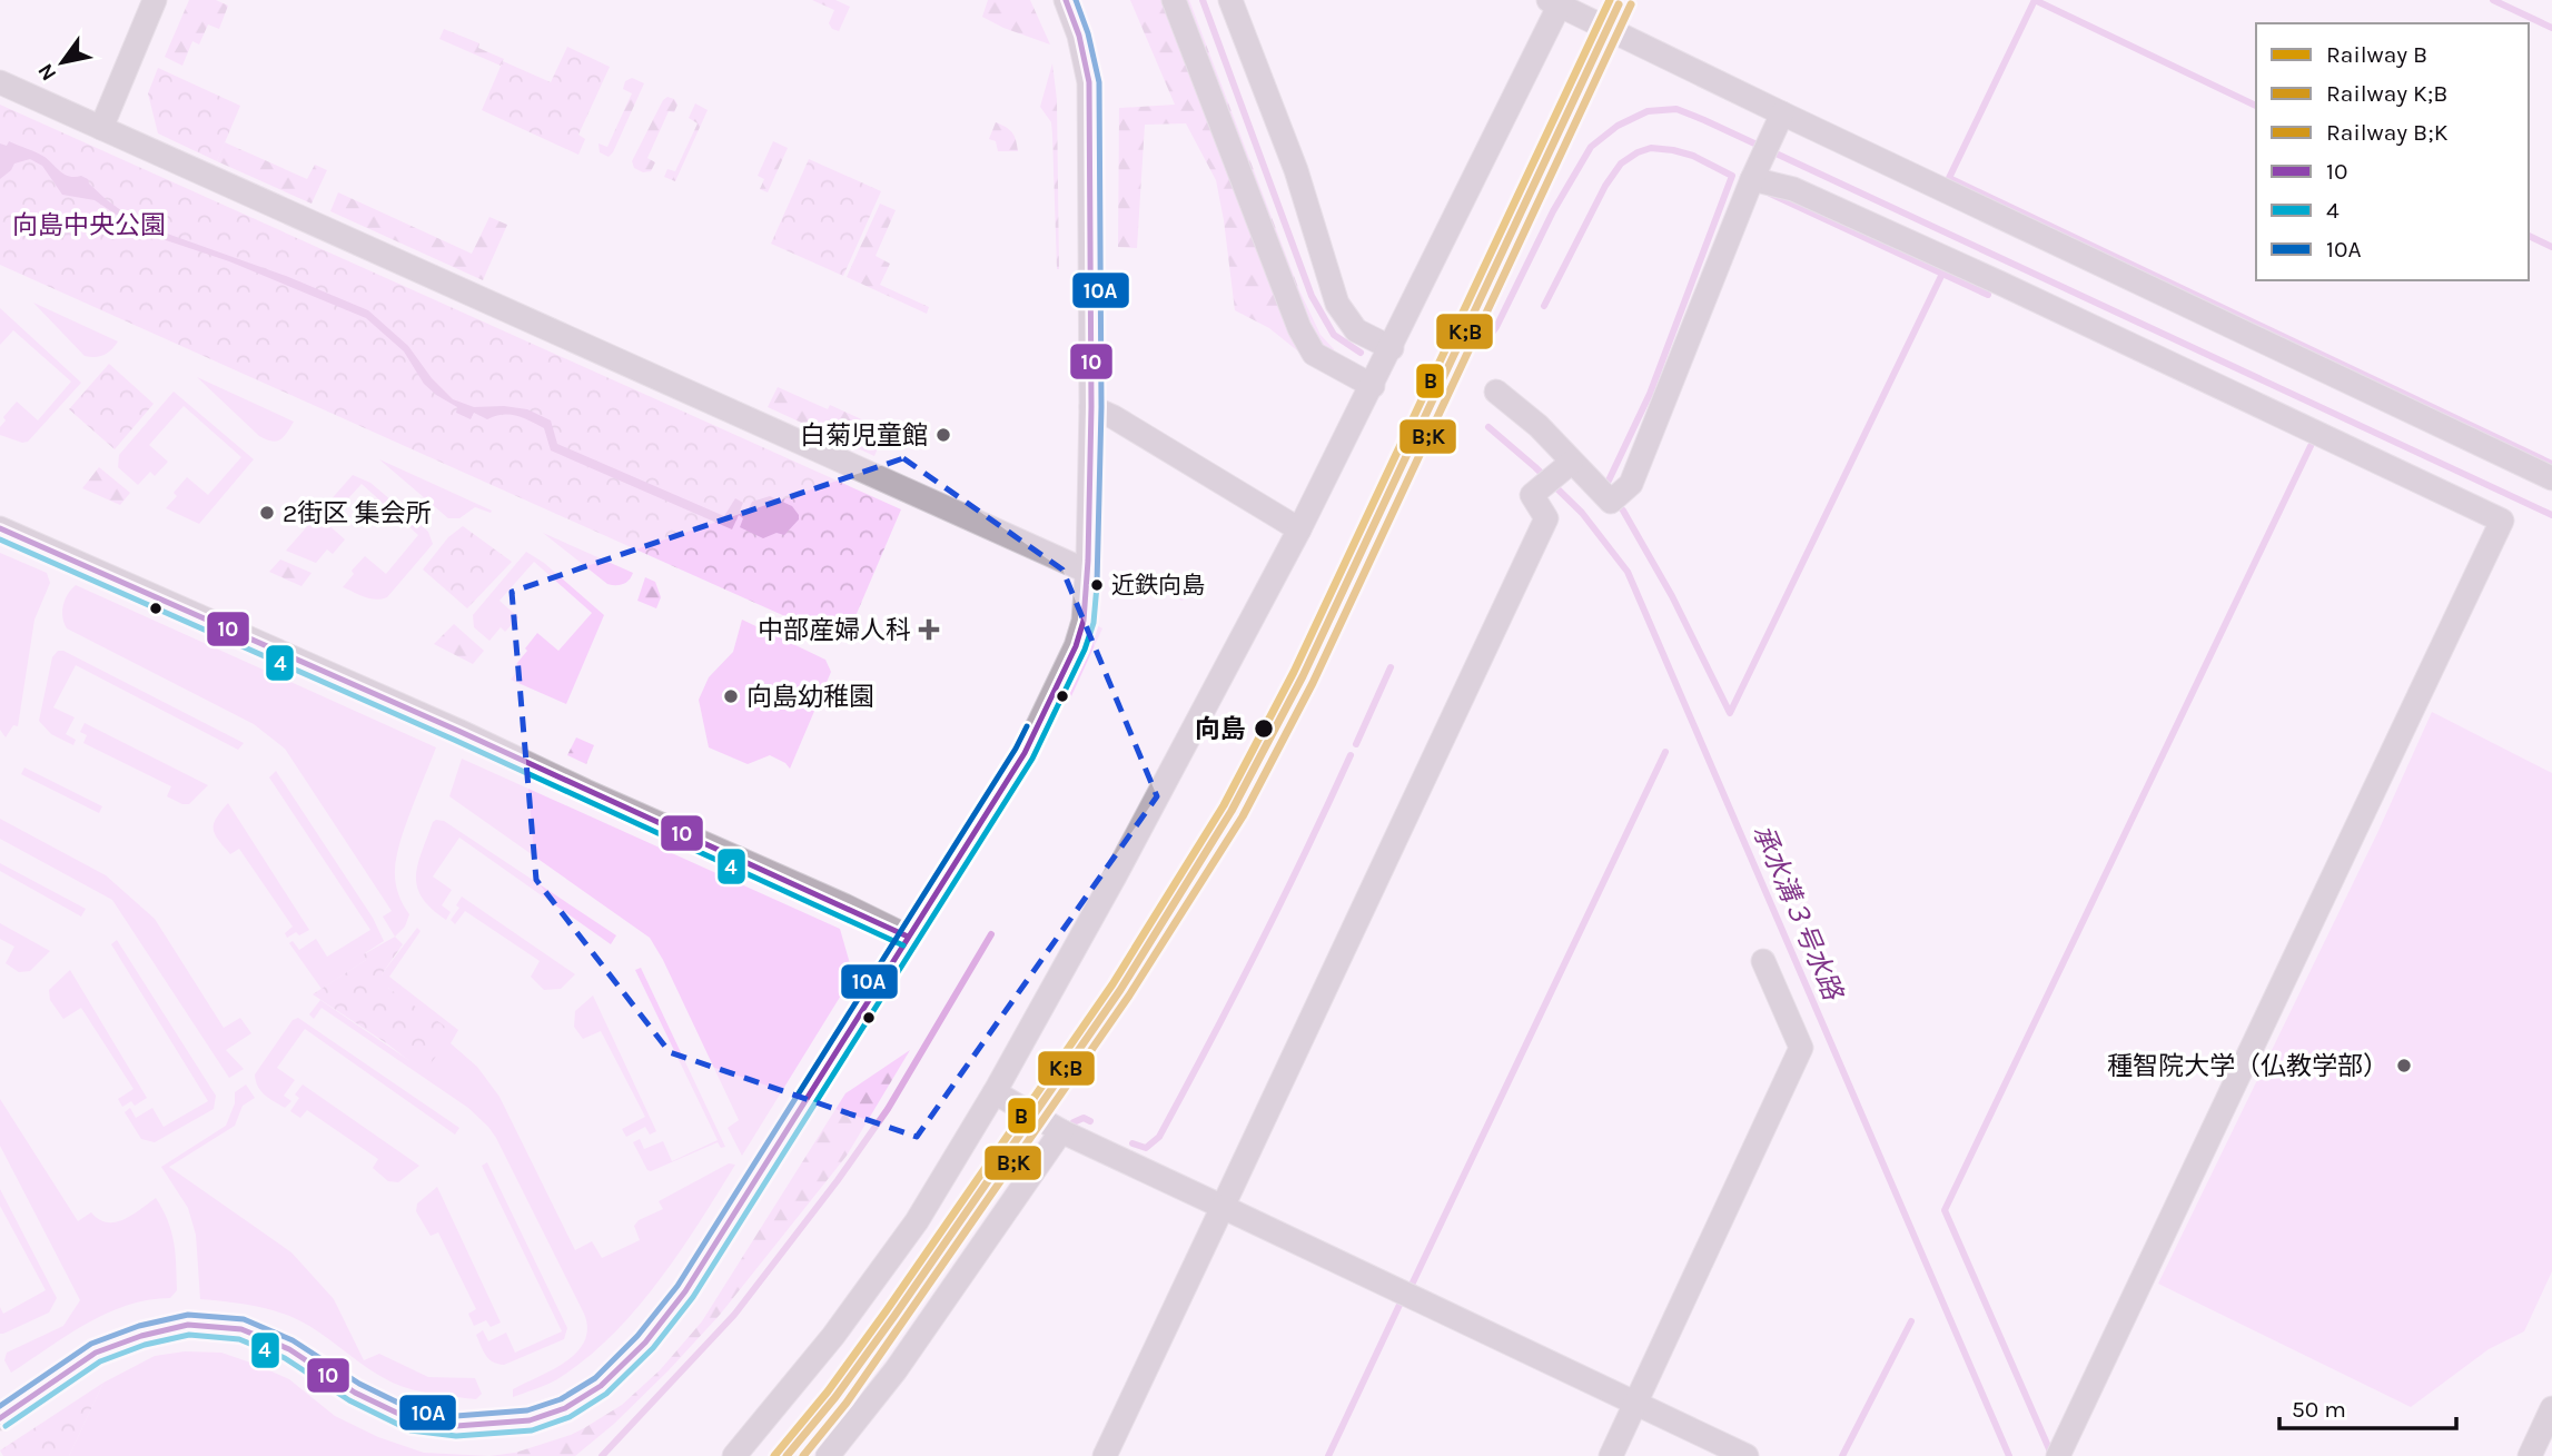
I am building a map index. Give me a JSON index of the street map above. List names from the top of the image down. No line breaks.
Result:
{"water":["承水溝３号水路"],"parks":["向島中央公園"],"places":{"other":["白菊児童館","2街区 集会所","近鉄向島","向島幼稚園","向島","種智院大学（仏教学部）"],"health":["中部産婦人科"]},"lines":["rail line B","transit line 10","transit line 10A","rail line K;B","rail line B;K","transit line 4"],"legend":["Railway B","Railway K;B","Railway B;K","10","4","10A"],"scale_bar":"50 m","north":"bottom left"}
